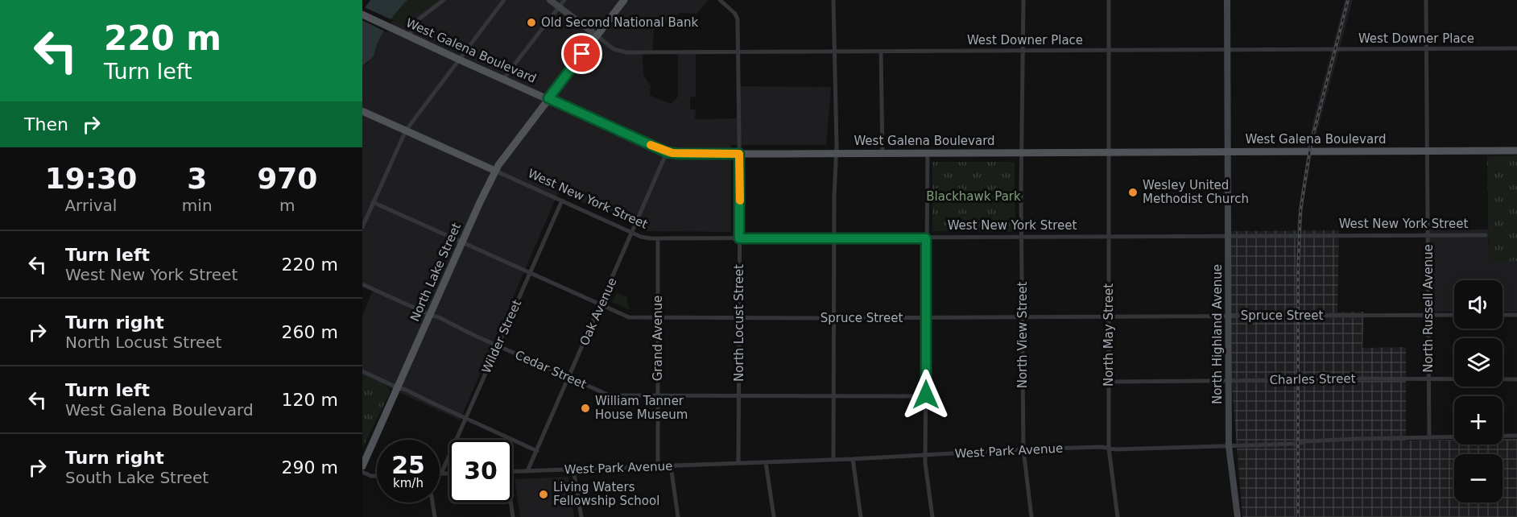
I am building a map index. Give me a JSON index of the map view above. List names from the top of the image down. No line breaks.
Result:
{"streets":{"main road":["West Galena Boulevard","West New York Street","North Lake Street"],"street":["West Downer Place","North Russell Avenue","Oak Avenue","Spruce Street","North Locust Street","North Highland Avenue","North View Street","North May Street","Wilder Street","Grand Avenue","Cedar Street","Charles Street","West Park Avenue"]},"crossings":[["West Downer Place","North Lake Street"],["West Downer Place","North Russell Avenue"],["West Downer Place","North Locust Street"],["West Downer Place","North Highland Avenue"],["West Downer Place","North View Street"],["West Downer Place","North May Street"],["West Galena Boulevard","North Lake Street"],["West Galena Boulevard","North Russell Avenue"],["West Galena Boulevard","Oak Avenue"],["West Galena Boulevard","North Locust Street"],["West Galena Boulevard","North Highland Avenue"],["West Galena Boulevard","North View Street"],["West Galena Boulevard","North May Street"],["West New York Street","North Lake Street"],["West New York Street","North Russell Avenue"],["West New York Street","Oak Avenue"],["West New York Street","North Locust Street"],["West New York Street","North Highland Avenue"],["West New York Street","North View Street"],["West New York Street","North May Street"],["West New York Street","Wilder Street"],["West New York Street","Grand Avenue"],["North Lake Street","Spruce Street"],["North Lake Street","Cedar Street"],["North Russell Avenue","Spruce Street"],["North Russell Avenue","Charles Street"],["North Russell Avenue","West Park Avenue"],["Oak Avenue","Spruce Street"],["Oak Avenue","Cedar Street"],["Oak Avenue","West Park Avenue"],["Spruce Street","North Locust Street"],["Spruce Street","North Highland Avenue"],["Spruce Street","North View Street"],["Spruce Street","North May Street"],["Spruce Street","Wilder Street"],["Spruce Street","Grand Avenue"],["North Locust Street","Cedar Street"],["North Locust Street","West Park Avenue"],["North Highland Avenue","Charles Street"],["North Highland Avenue","West Park Avenue"],["North View Street","West Park Avenue"],["North May Street","Charles Street"],["North May Street","West Park Avenue"],["Wilder Street","Cedar Street"],["Grand Avenue","Cedar Street"],["Grand Avenue","West Park Avenue"]],"parks":["Blackhawk Park"],"places":["Old Second National Bank","Wesley United Methodist Church","William Tanner House Museum","Living Waters Fellowship School"],"page":{"turn":["220 m","Turn left"],"then":"Then","eta":["19:30","Arrival","3","min","970","m"],"list":[{"name":"Turn left","note":"West New York Street","value":"220 m"},{"name":"Turn right","note":"North Locust Street","value":"260 m"},{"name":"Turn left","note":"West Galena Boulevard","value":"120 m"},{"name":"Turn right","note":"South Lake Street","value":"290 m"}],"map_buttons":["+","−"],"speed":"25 km/h","limit":"30"}}
